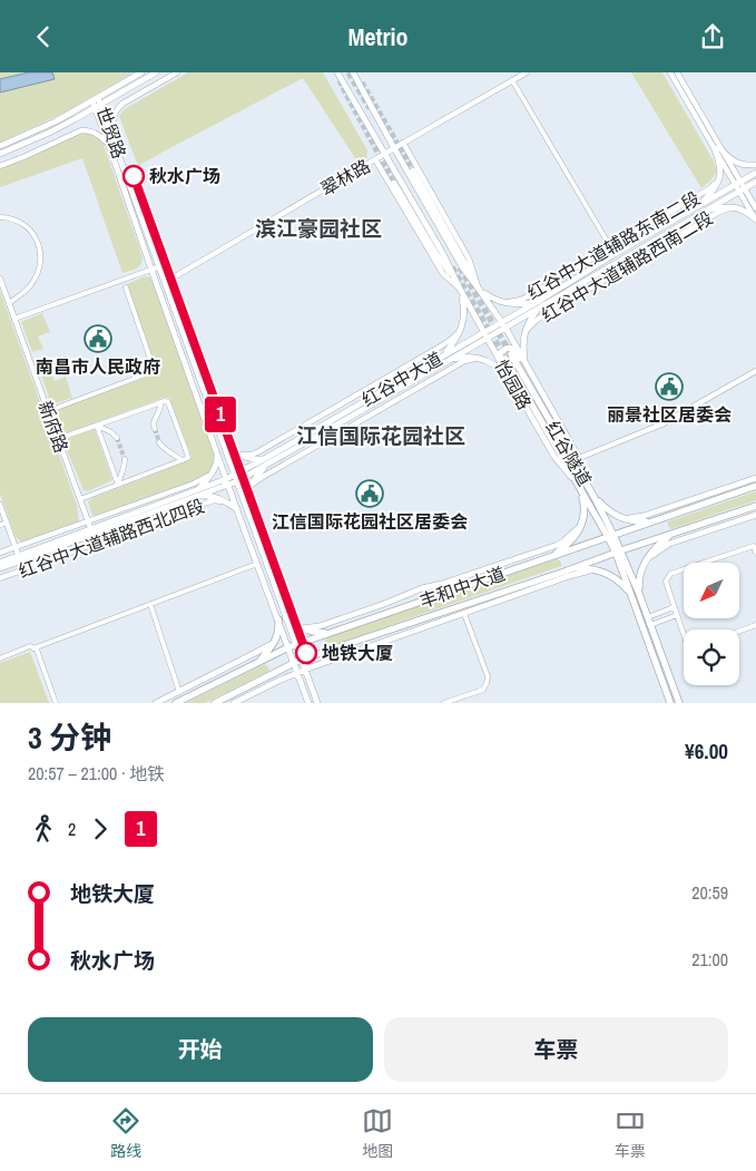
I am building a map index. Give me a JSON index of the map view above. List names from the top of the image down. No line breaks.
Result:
{"streets":{"main road":["世贸路","红谷中大道","怡园路","红谷隧道","丰和中大道"],"street":["翠林路","红谷中大道辅路东南二段","红谷中大道辅路西南二段","新府路","红谷中大道辅路西北四段"]},"crossings":[["世贸路","翠林路"],["世贸路","红谷中大道"],["世贸路","丰和中大道"],["翠林路","怡园路"],["红谷中大道","怡园路"],["红谷中大道","新府路"],["怡园路","红谷隧道"],["怡园路","丰和中大道"],["新府路","红谷中大道辅路西北四段"]],"districts":["滨江豪园社区","江信国际花园社区"],"places":{"other":["秋水广场","地铁大厦"],"public building":["南昌市人民政府","丽景社区居委会","江信国际花园社区居委会"]},"lines":["metro line 1"],"north":"bottom left","page":{"header":"Metrio","on_map":"1","heading":["3 分钟","20:57 – 21:00 · 地铁","¥6.00"],"legs":["2","1"],"list":[{"name":"地铁大厦","value":"20:59"},{"name":"秋水广场","value":"21:00"}],"buttons":["开始","车票"],"tabs":["路线","地图","车票"]}}
